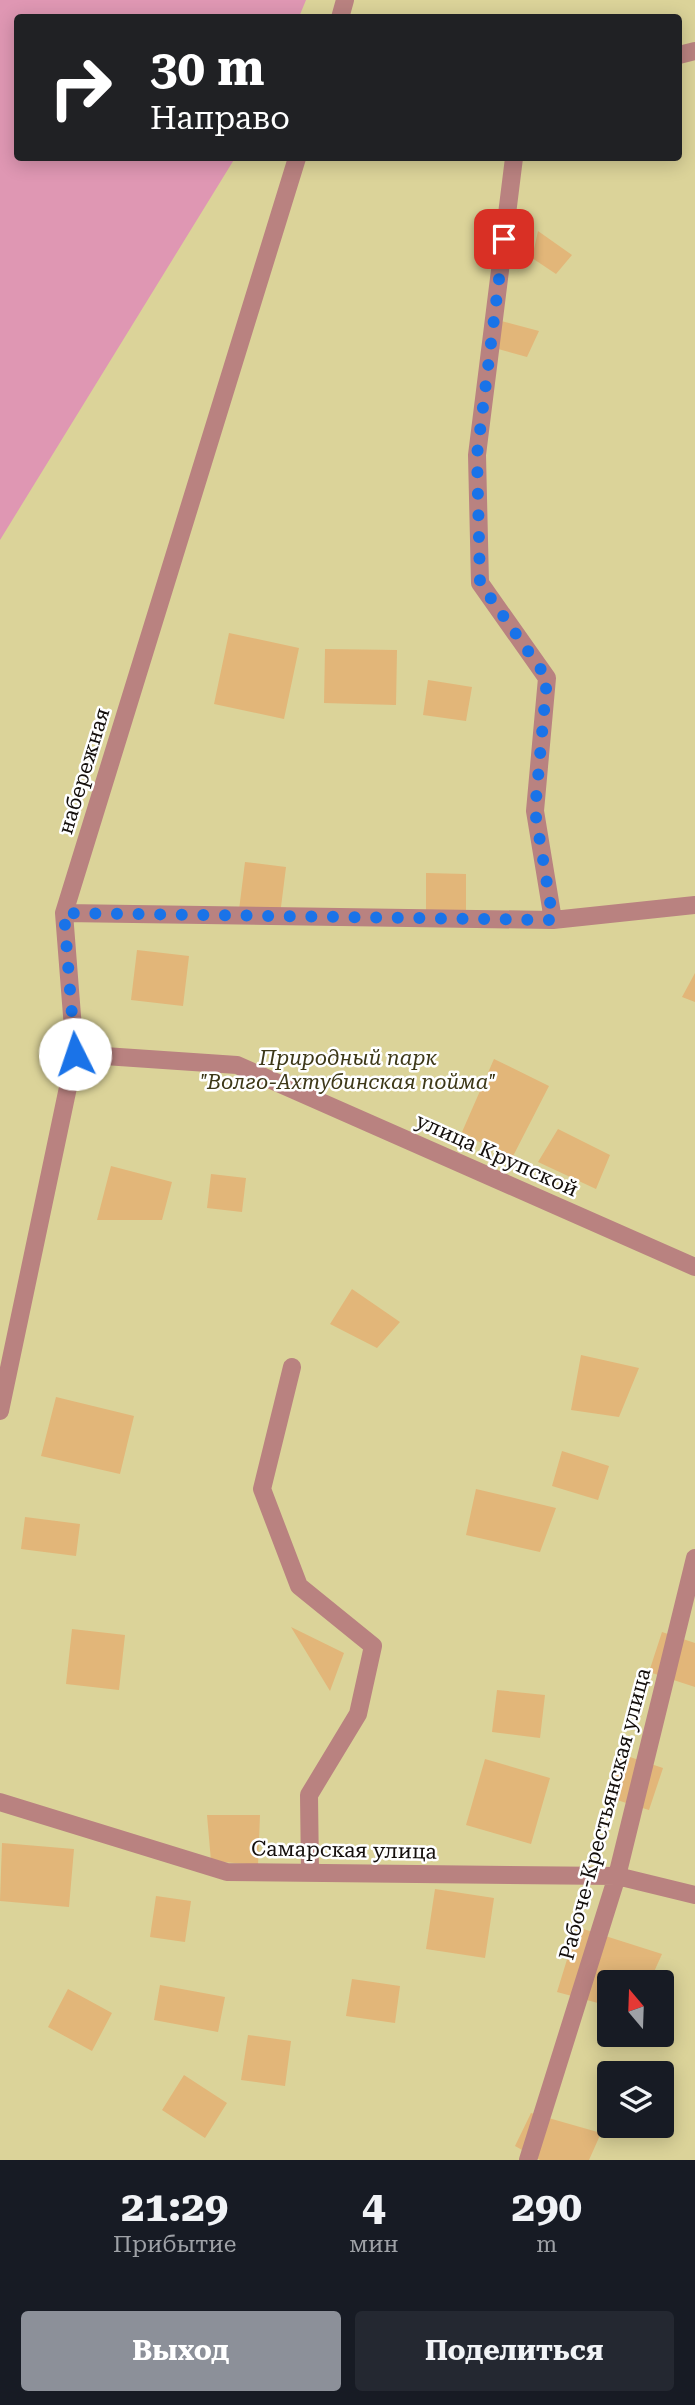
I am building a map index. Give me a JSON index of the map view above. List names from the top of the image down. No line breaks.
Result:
{"streets":{"street":["набережная","улица Крупской","Рабоче-Крестьянская улица","Самарская улица"]},"crossings":[["набережная","улица Крупской"],["Рабоче-Крестьянская улица","Самарская улица"]],"parks":["Природный парк \"Волго-Ахтубинская пойма\""],"north":"top","page":{"turn":["30 m","Направо"],"eta":["21:29","Прибытие","4","мин","290","m"],"buttons":["Выход","Поделиться"]}}
